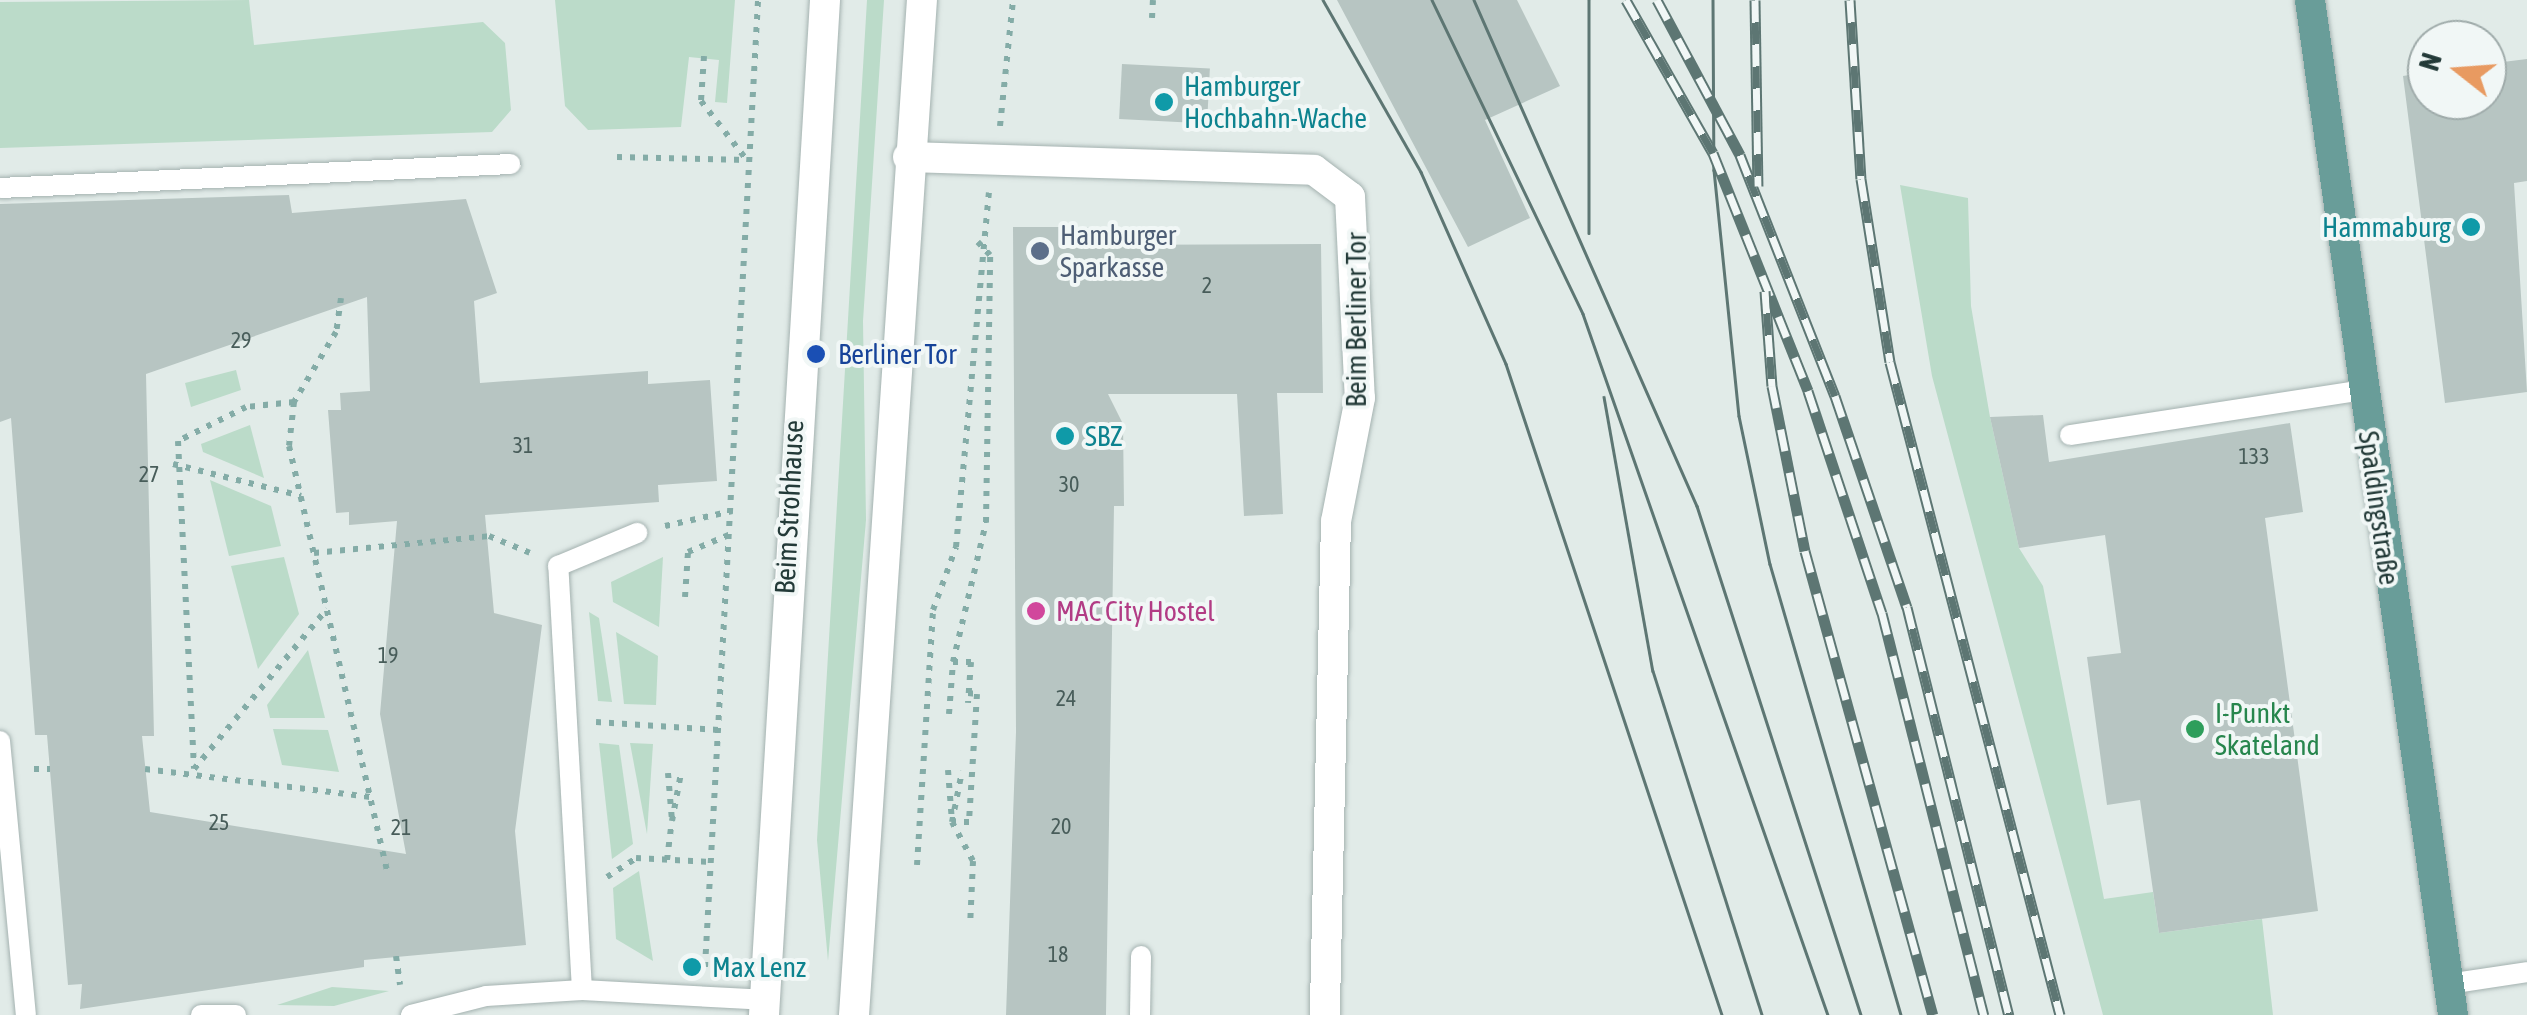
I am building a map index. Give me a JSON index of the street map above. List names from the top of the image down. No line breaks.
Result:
{"streets":{"main road":["Beim Berliner Tor","Beim Strohhause","Spaldingstraße"]},"places":["Hamburger Hochbahn-Wache","Hammaburg","Hamburger Sparkasse","Berliner Tor","SBZ","MAC City Hostel","I-Punkt Skateland","Max Lenz"],"house_numbers":["2","29","31","133","27","30","19","24","25","20","21","18"],"north":"left"}
